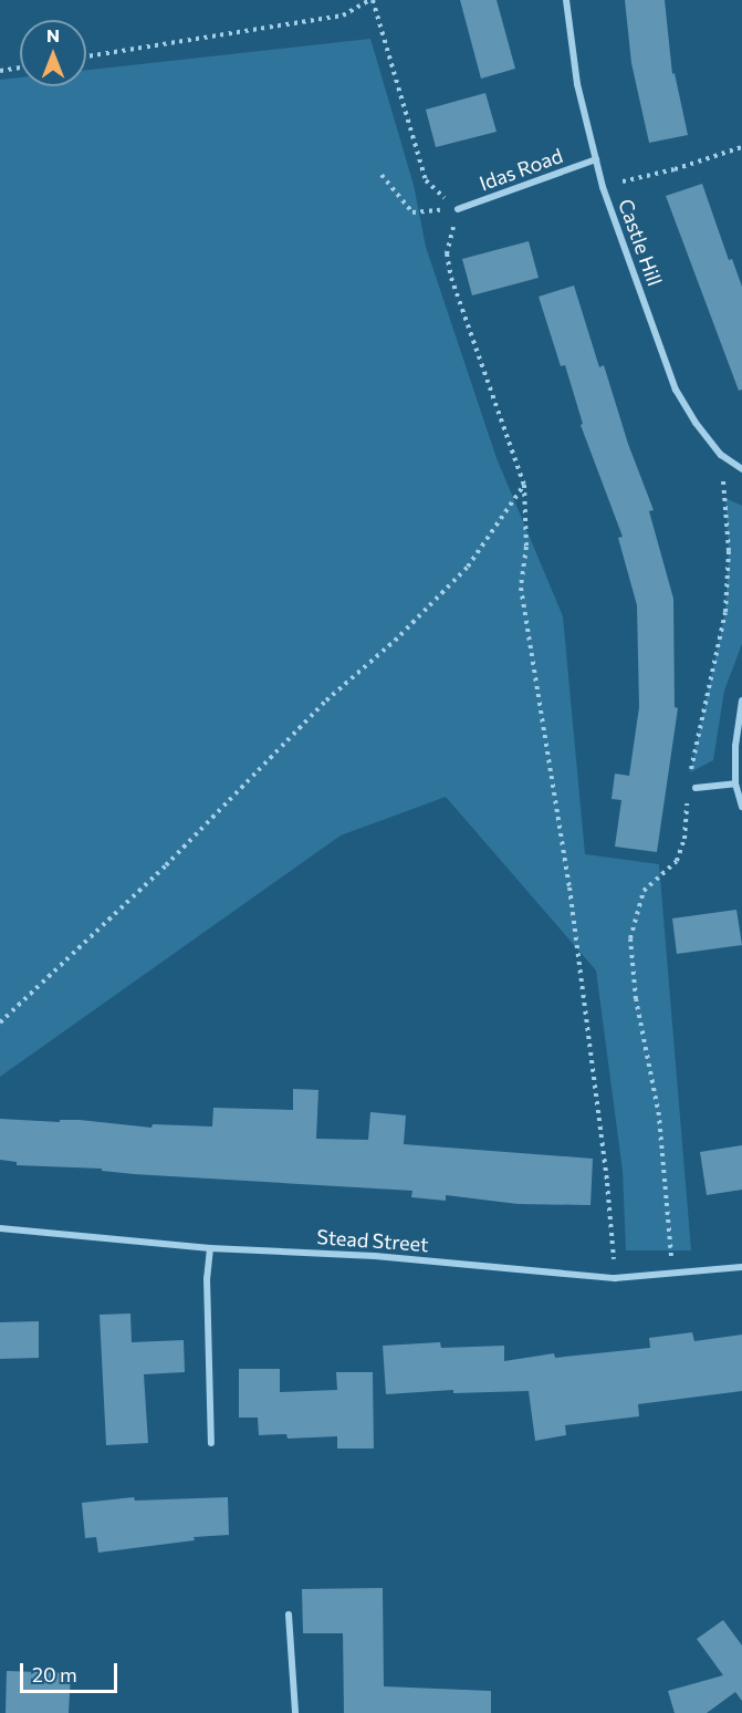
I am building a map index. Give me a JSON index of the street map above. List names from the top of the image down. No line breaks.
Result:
{"streets":{"street":["Idas Road","Castle Hill","Stead Street"]},"crossings":[["Idas Road","Castle Hill"]],"scale_bar":"20 m","north":"top"}
